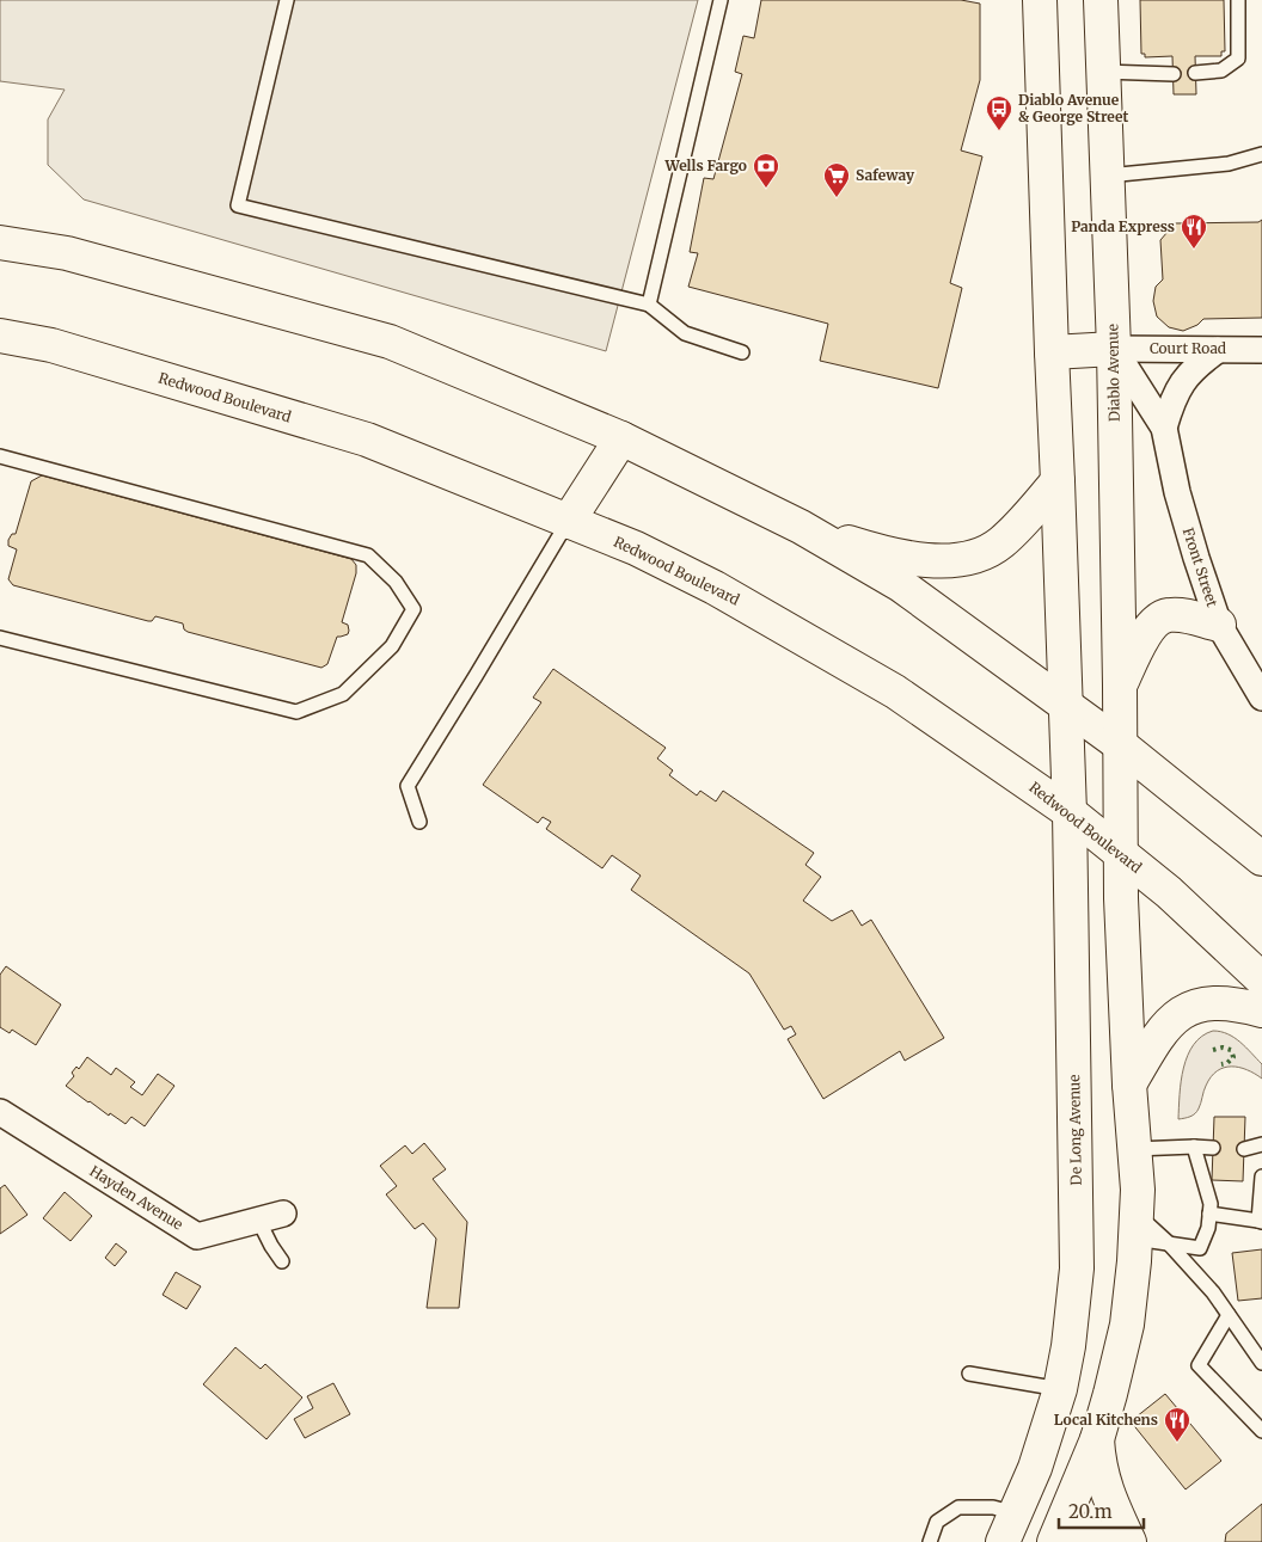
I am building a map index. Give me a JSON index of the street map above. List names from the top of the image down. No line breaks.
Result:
{"streets":{"main road":["Diablo Avenue","Redwood Boulevard","De Long Avenue"],"street":["Court Road","Front Street","Hayden Avenue"]},"crossings":[["Court Road","Diablo Avenue"],["Court Road","Front Street"],["Diablo Avenue","Front Street"],["Redwood Boulevard","De Long Avenue"]],"places":{"bus stop":["Diablo Avenue & George Street"],"bank":["Wells Fargo"],"supermarket":["Safeway"],"restaurant":["Panda Express","Local Kitchens"]},"scale_bar":"20 m"}
